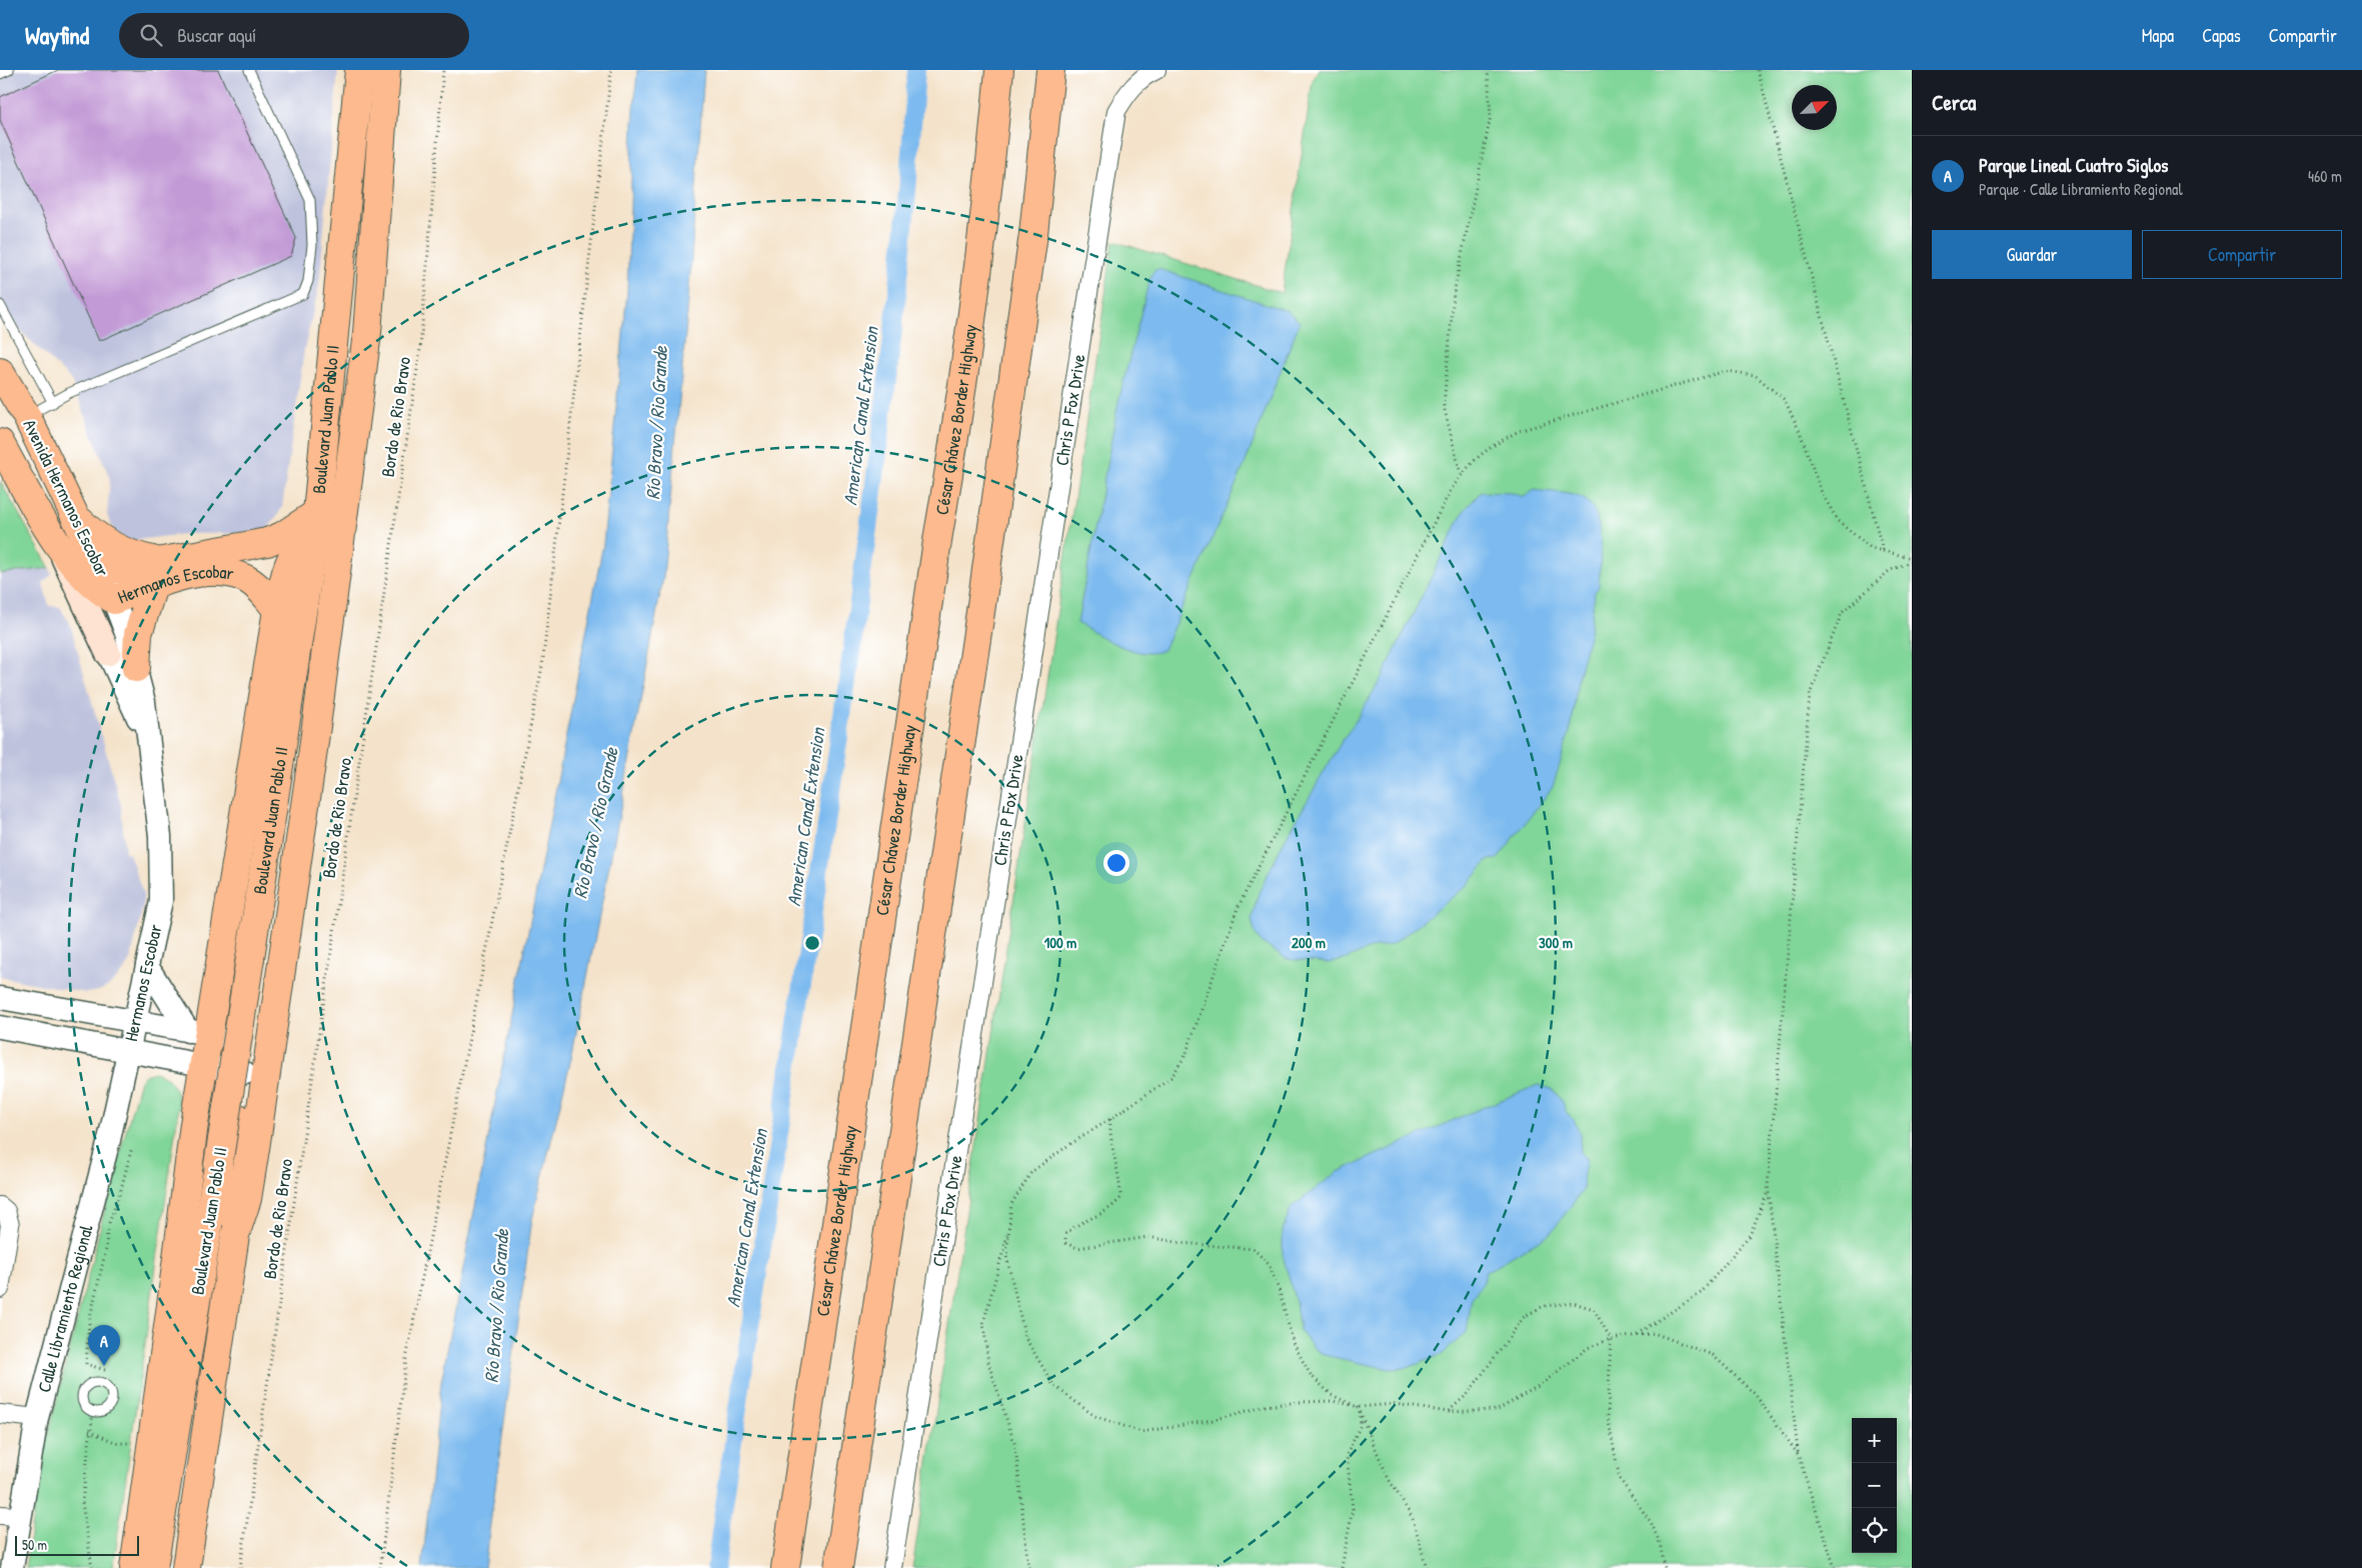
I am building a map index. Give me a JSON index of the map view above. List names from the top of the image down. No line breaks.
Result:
{"streets":{"main road":["César Chávez Border Highway","Boulevard Juan Pablo II","Avenida Hermanos Escobar","Hermanos Escobar"],"street":["Chris P Fox Drive","Calle Libramiento Regional"],"path":["Bordo de Rio Bravo"]},"crossings":[["Boulevard Juan Pablo II","Hermanos Escobar"],["Avenida Hermanos Escobar","Hermanos Escobar"],["Hermanos Escobar","Calle Libramiento Regional"]],"water":["American Canal Extension","Río Bravo / Rio Grande"],"scale_bar":"50 m","north":"top right","page":{"header":"Wayfind","search":"Buscar aquí","nav":["Mapa","Capas","Compartir"],"heading":"Cerca","list":[{"mark":"A","name":"Parque Lineal Cuatro Siglos","note":"Parque · Calle Libramiento Regional","value":"460 m"}],"buttons":["Guardar","Compartir"],"pins":"A","map_buttons":["+","−"],"scale":"50 m"},"rings":["100 m","200 m","300 m"]}
